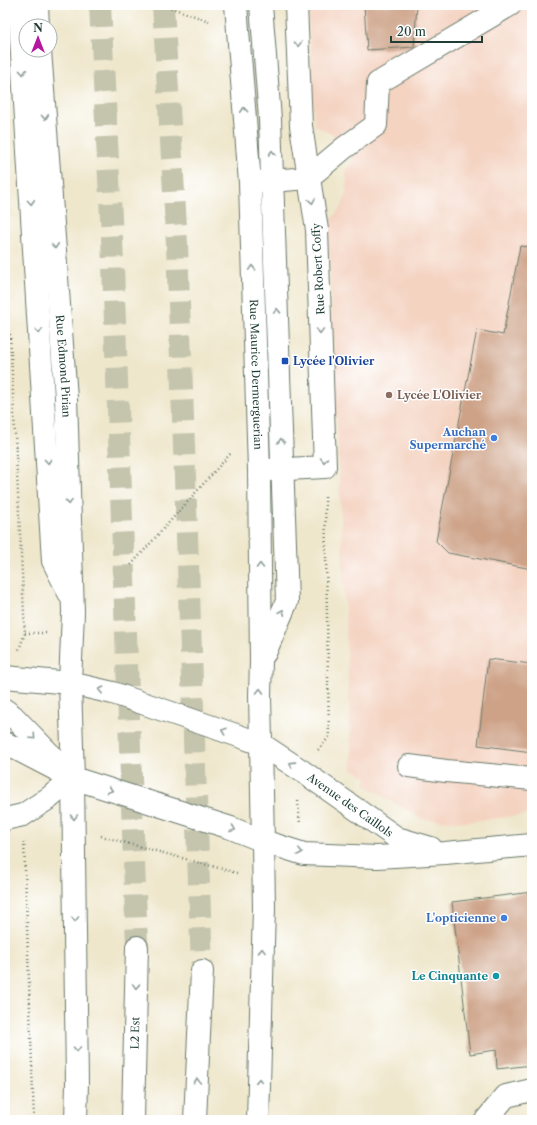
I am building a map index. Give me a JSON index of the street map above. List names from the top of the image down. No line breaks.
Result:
{"streets":{"main road":["Rue Robert Coffy","Rue Edmond Pirian","Rue Maurice Dermerguerian","Avenue des Caillols","L2 Est"]},"crossings":[["Rue Edmond Pirian","Avenue des Caillols"],["Rue Maurice Dermerguerian","Avenue des Caillols"]],"places":{"transit":["Lycée l'Olivier"],"other":["Lycée L'Olivier","Auchan Supermarché","L'opticienne","Le Cinquante"]},"scale_bar":"20 m","north":"top"}
